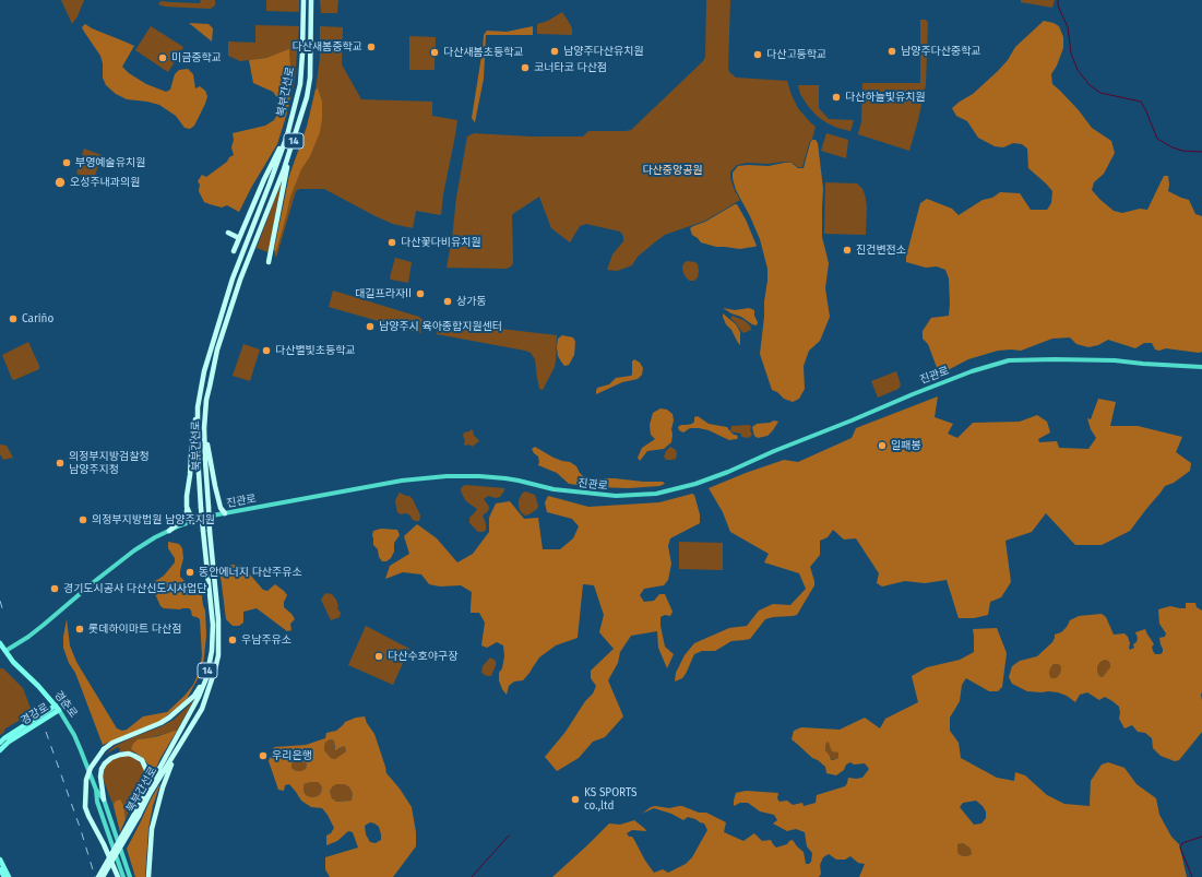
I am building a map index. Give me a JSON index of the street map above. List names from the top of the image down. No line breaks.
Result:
{"streets":{"highway":["북부간선로","14"],"main road":["진관로","경춘로","경강로"]},"crossings":[["진관로","경춘로"],["경춘로","경강로"]],"parks":["다산중앙공원"],"places":["다산새봄중학교","남양주다산유치원","남양주다산중학교","다산새봄초등학교","다산고등학교","미금중학교","코너타코 다산점","다산하늘빛유치원","부영예술유치원","오성주내과의원","다산꽃다비유치원","진건변전소","대길프라자II","상가동","Cariño","남양주시 육아종합지원센터","다산별빛초등학교","일패봉","의정부지방검찰청 남양주지청","의정부지방법원 남양주지원","동안에너지 다산주유소","경기도시공사 다산신도시사업단","롯데하이마트 다산점","우남주유소","다산수호야구장","우리은행","KS SPORTS co.,ltd"]}
